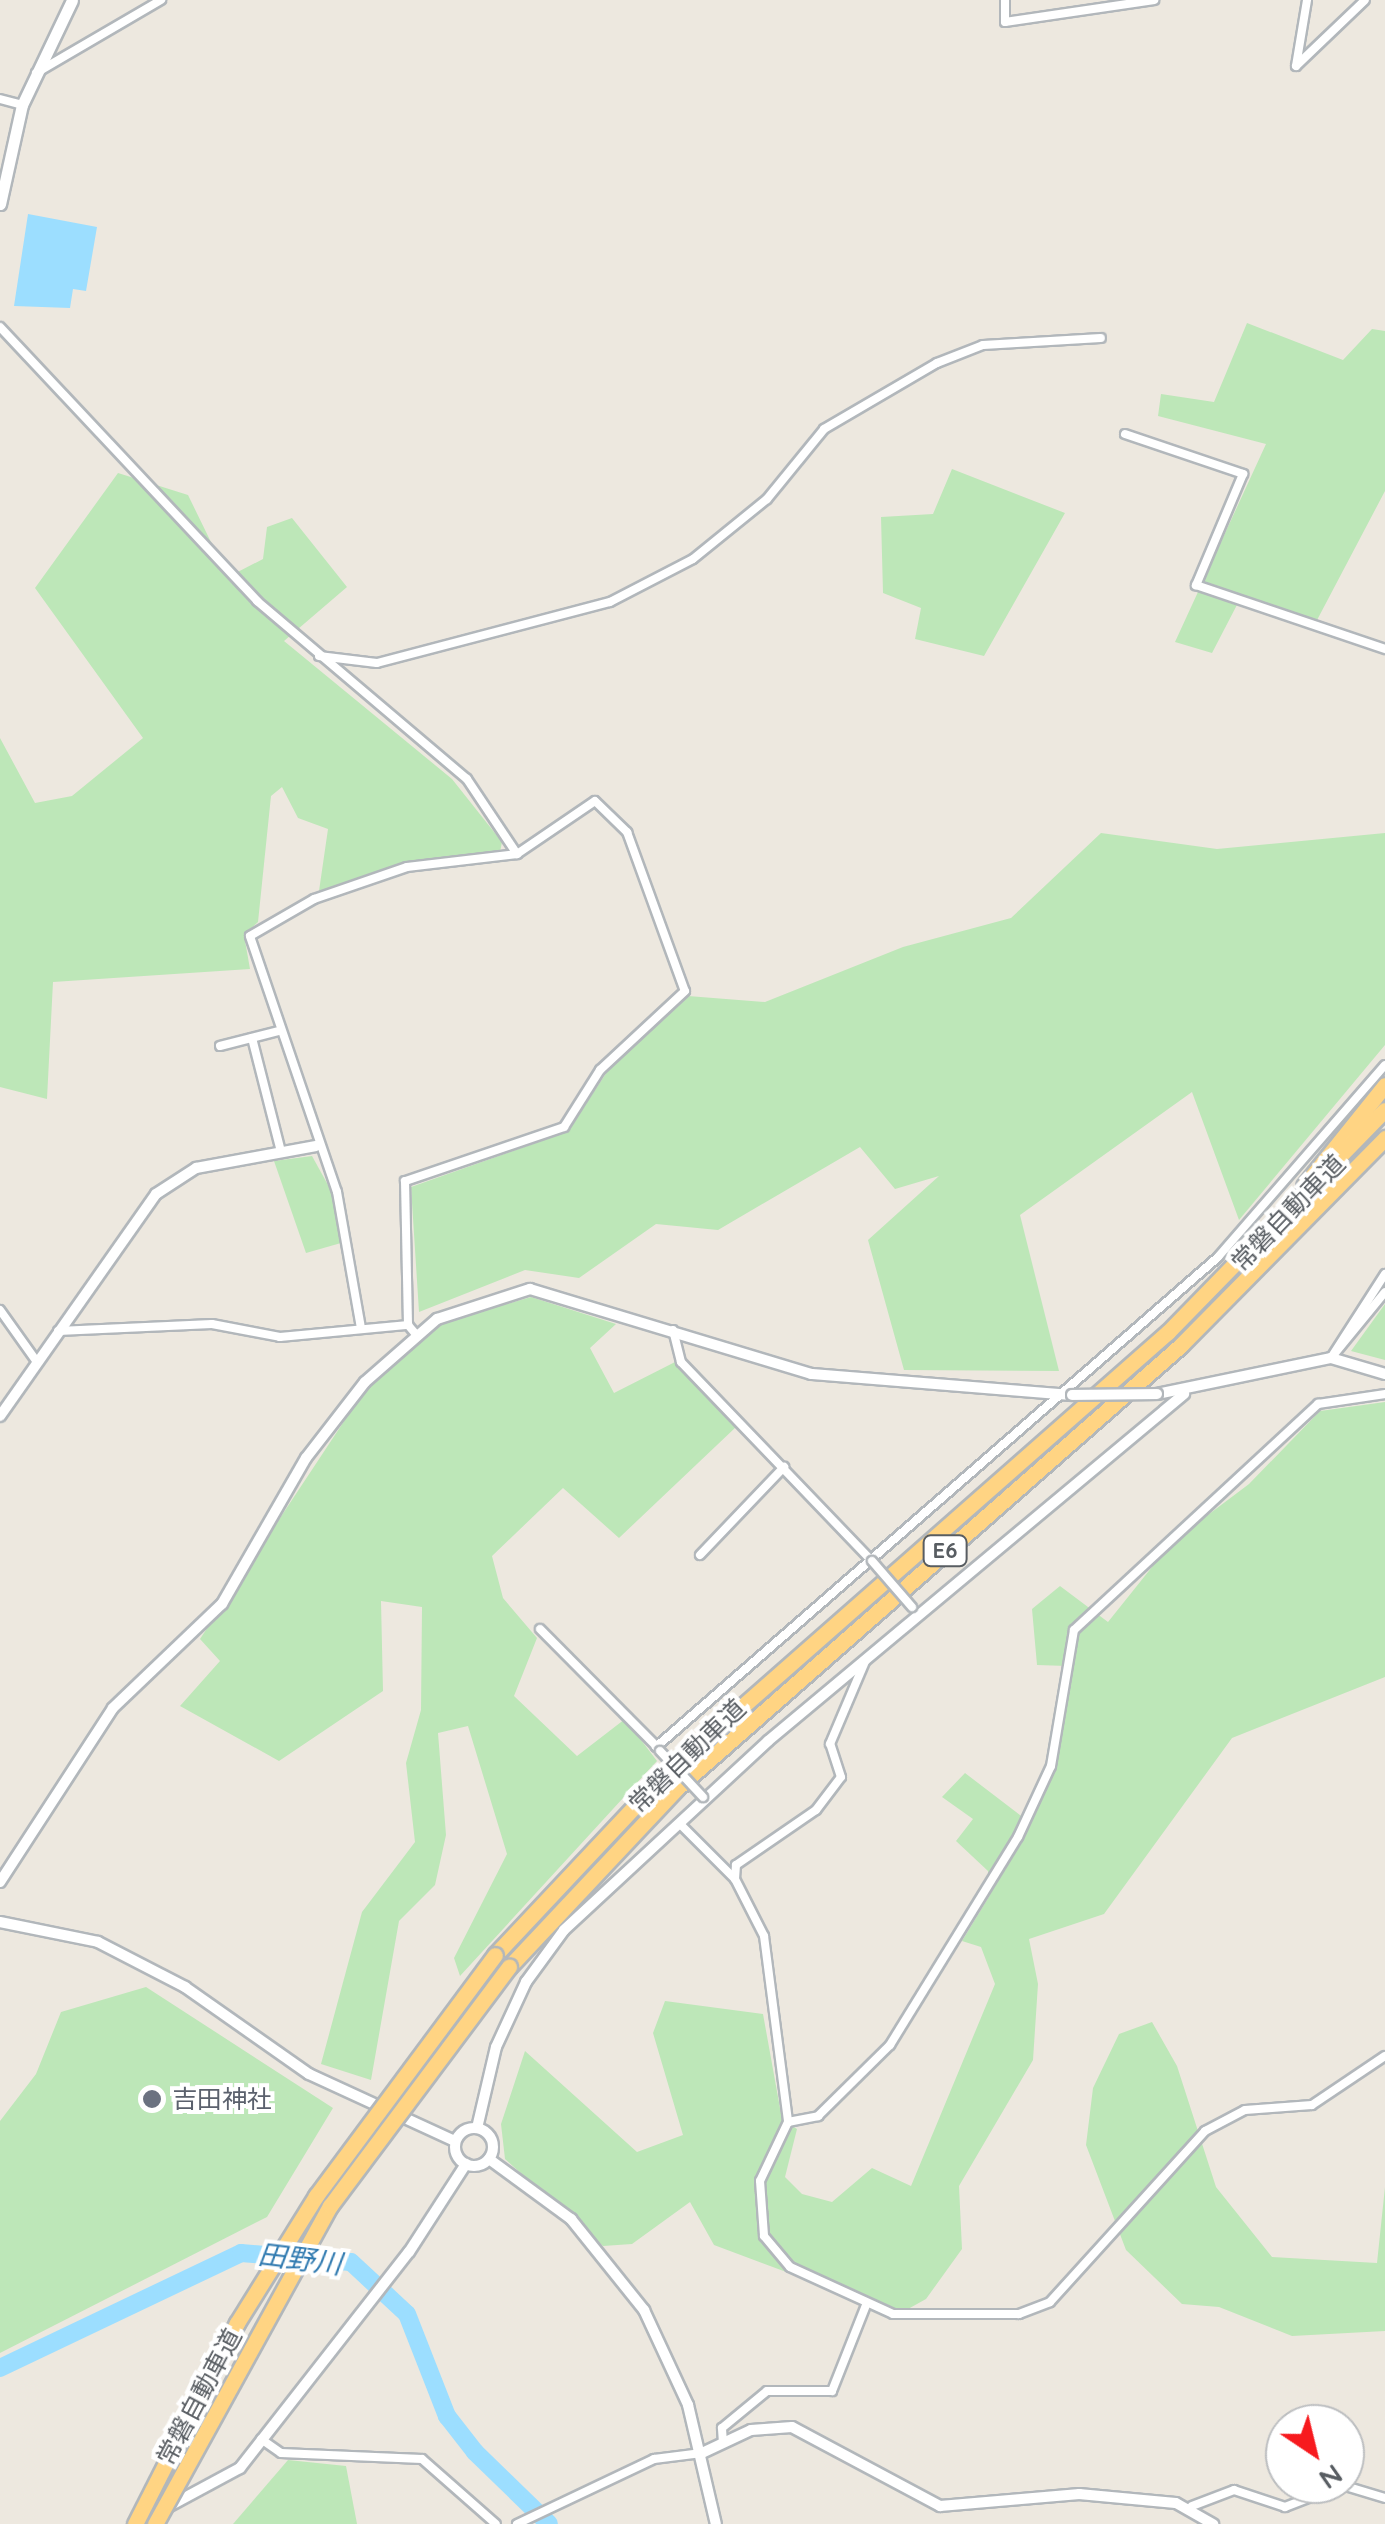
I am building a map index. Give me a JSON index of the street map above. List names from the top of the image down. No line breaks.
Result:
{"streets":{"highway":["常磐自動車道","E6"]},"water":["田野川"],"places":["吉田神社"],"north":"bottom right"}
